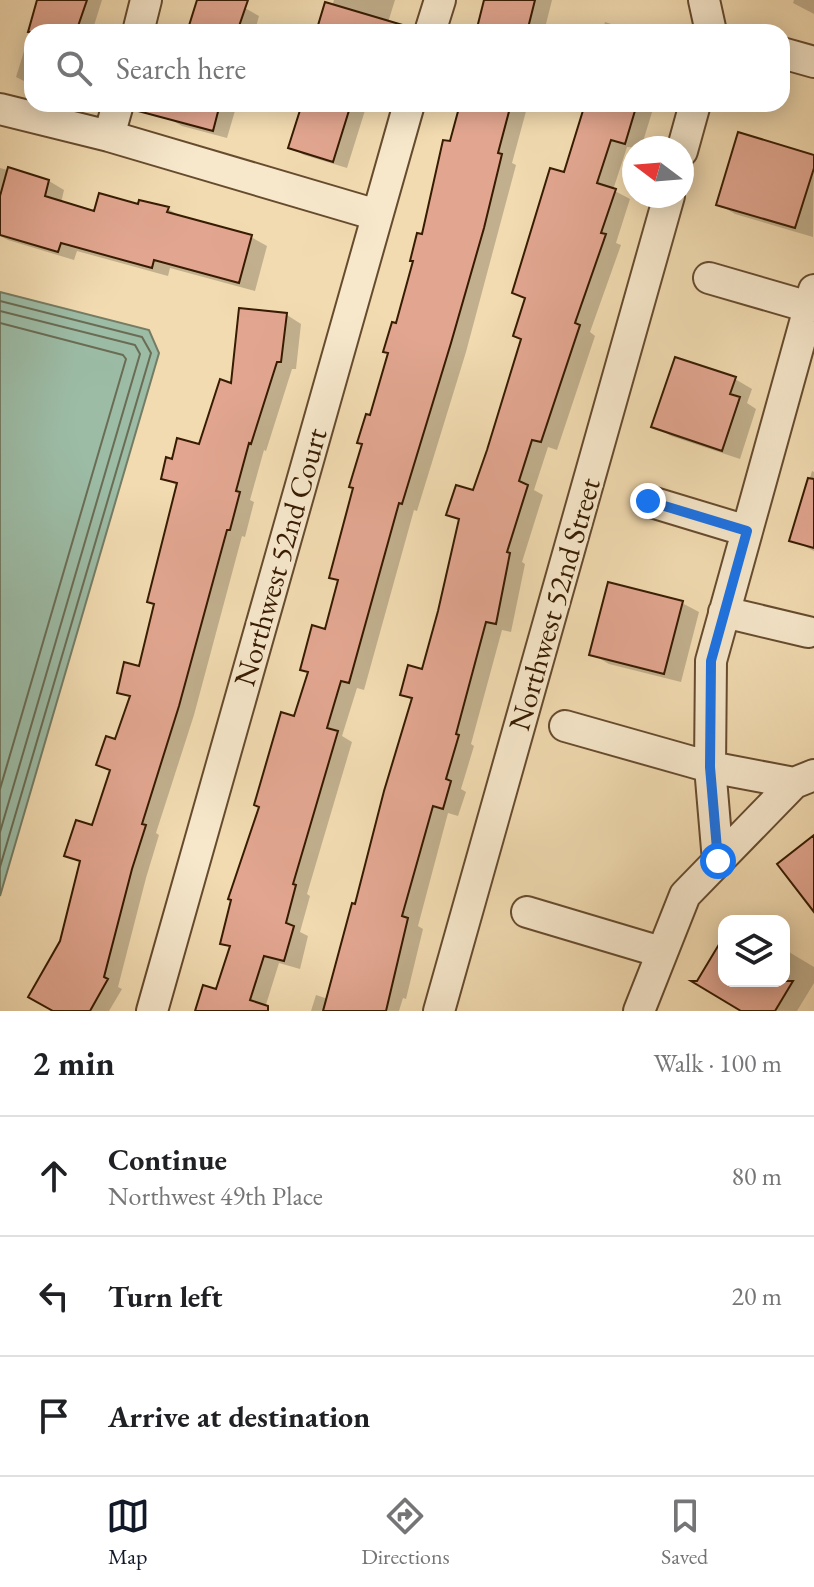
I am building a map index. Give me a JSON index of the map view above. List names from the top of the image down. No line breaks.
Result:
{"streets":{"street":["Northwest 52nd Court","Northwest 52nd Street"]},"north":"left","page":{"search":"Search here","heading":["2 min","Walk · 100 m"],"list":[["Continue","Northwest 49th Place","80 m"],["Turn left","20 m"],"Arrive at destination"],"nav":["Map","Directions","Saved"]}}
